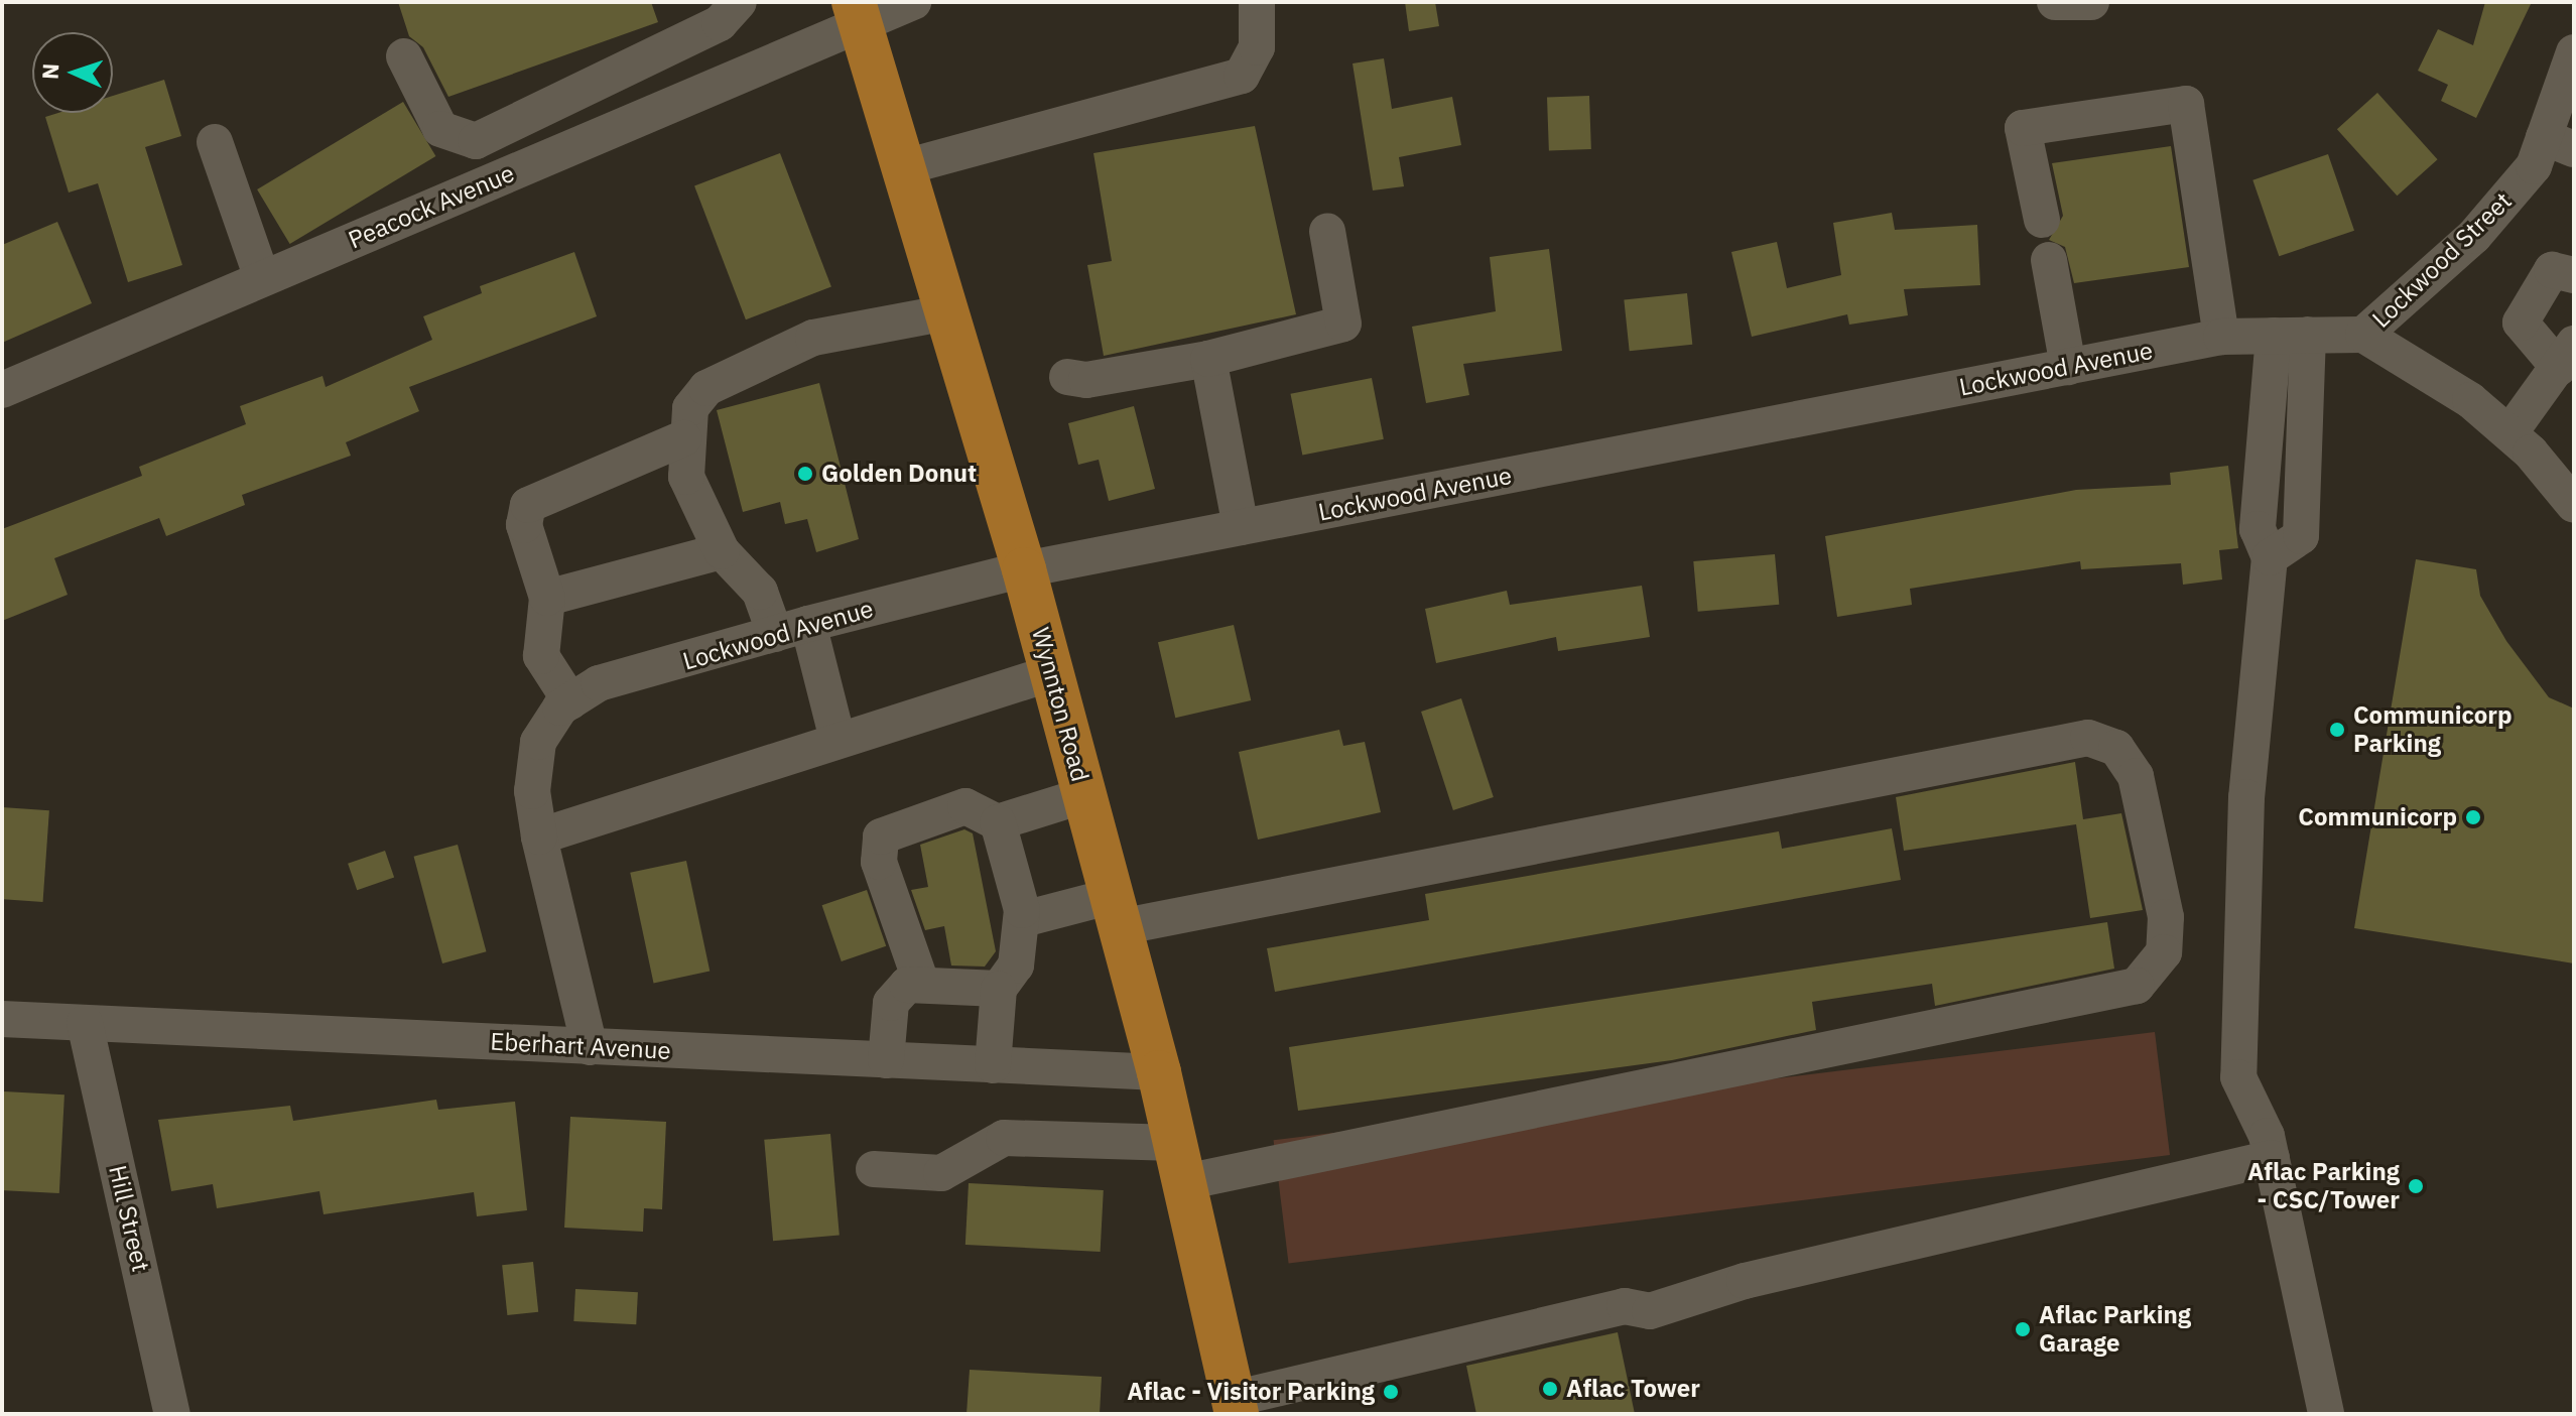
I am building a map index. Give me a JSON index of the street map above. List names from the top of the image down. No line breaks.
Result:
{"streets":{"main road":["Wynnton Road"],"street":["Peacock Avenue","Lockwood Street","Lockwood Avenue","Eberhart Avenue","Hill Street"]},"crossings":[["Peacock Avenue","Wynnton Road"],["Lockwood Street","Lockwood Avenue"],["Lockwood Avenue","Wynnton Road"],["Lockwood Avenue","Eberhart Avenue"],["Wynnton Road","Eberhart Avenue"],["Eberhart Avenue","Hill Street"]],"places":["Golden Donut","Communicorp Parking","Communicorp","Aflac Parking - CSC/Tower","Aflac Parking Garage","Aflac Tower","Aflac - Visitor Parking"],"north":"left"}
